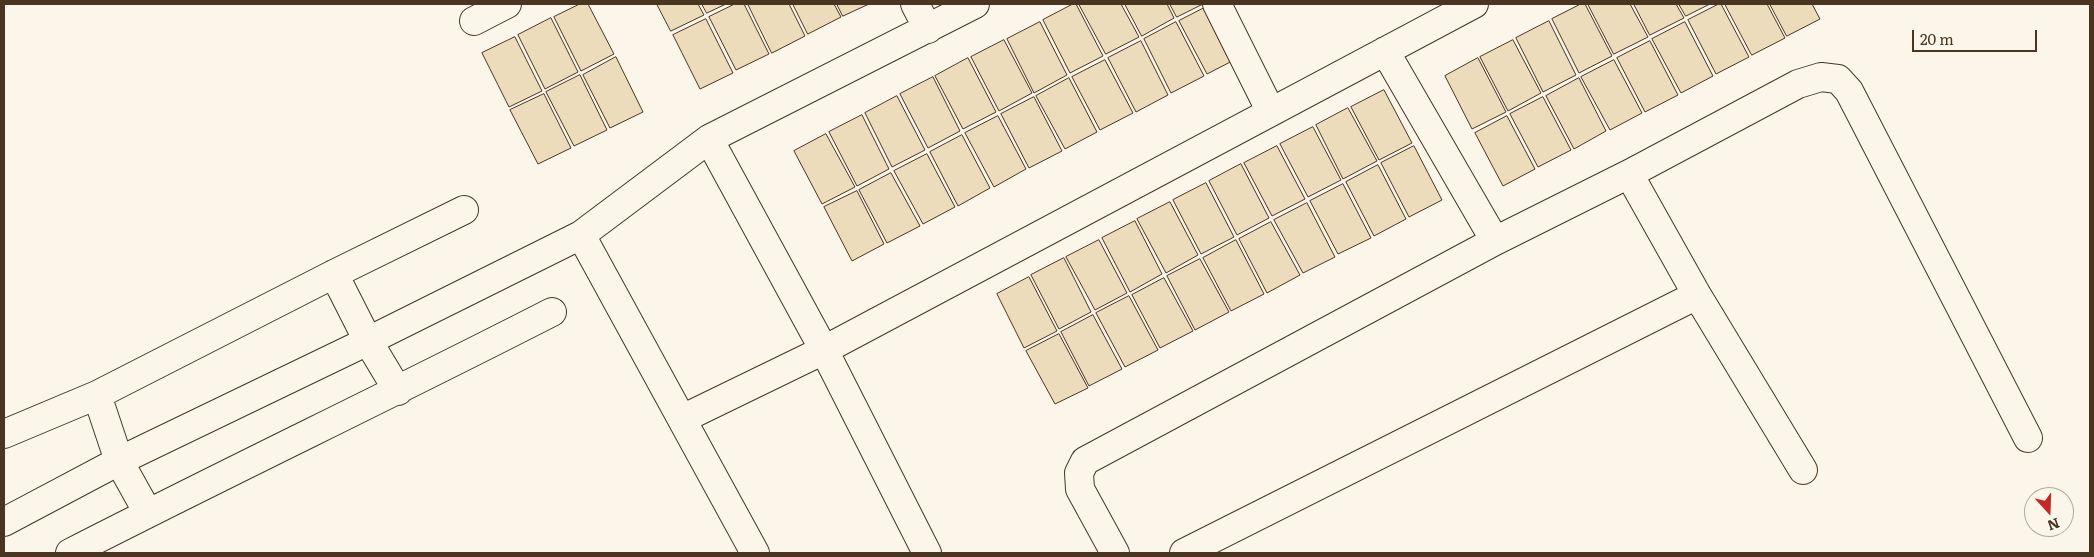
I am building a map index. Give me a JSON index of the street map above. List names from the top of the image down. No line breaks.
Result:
{"scale_bar":"20 m","north":"bottom"}
